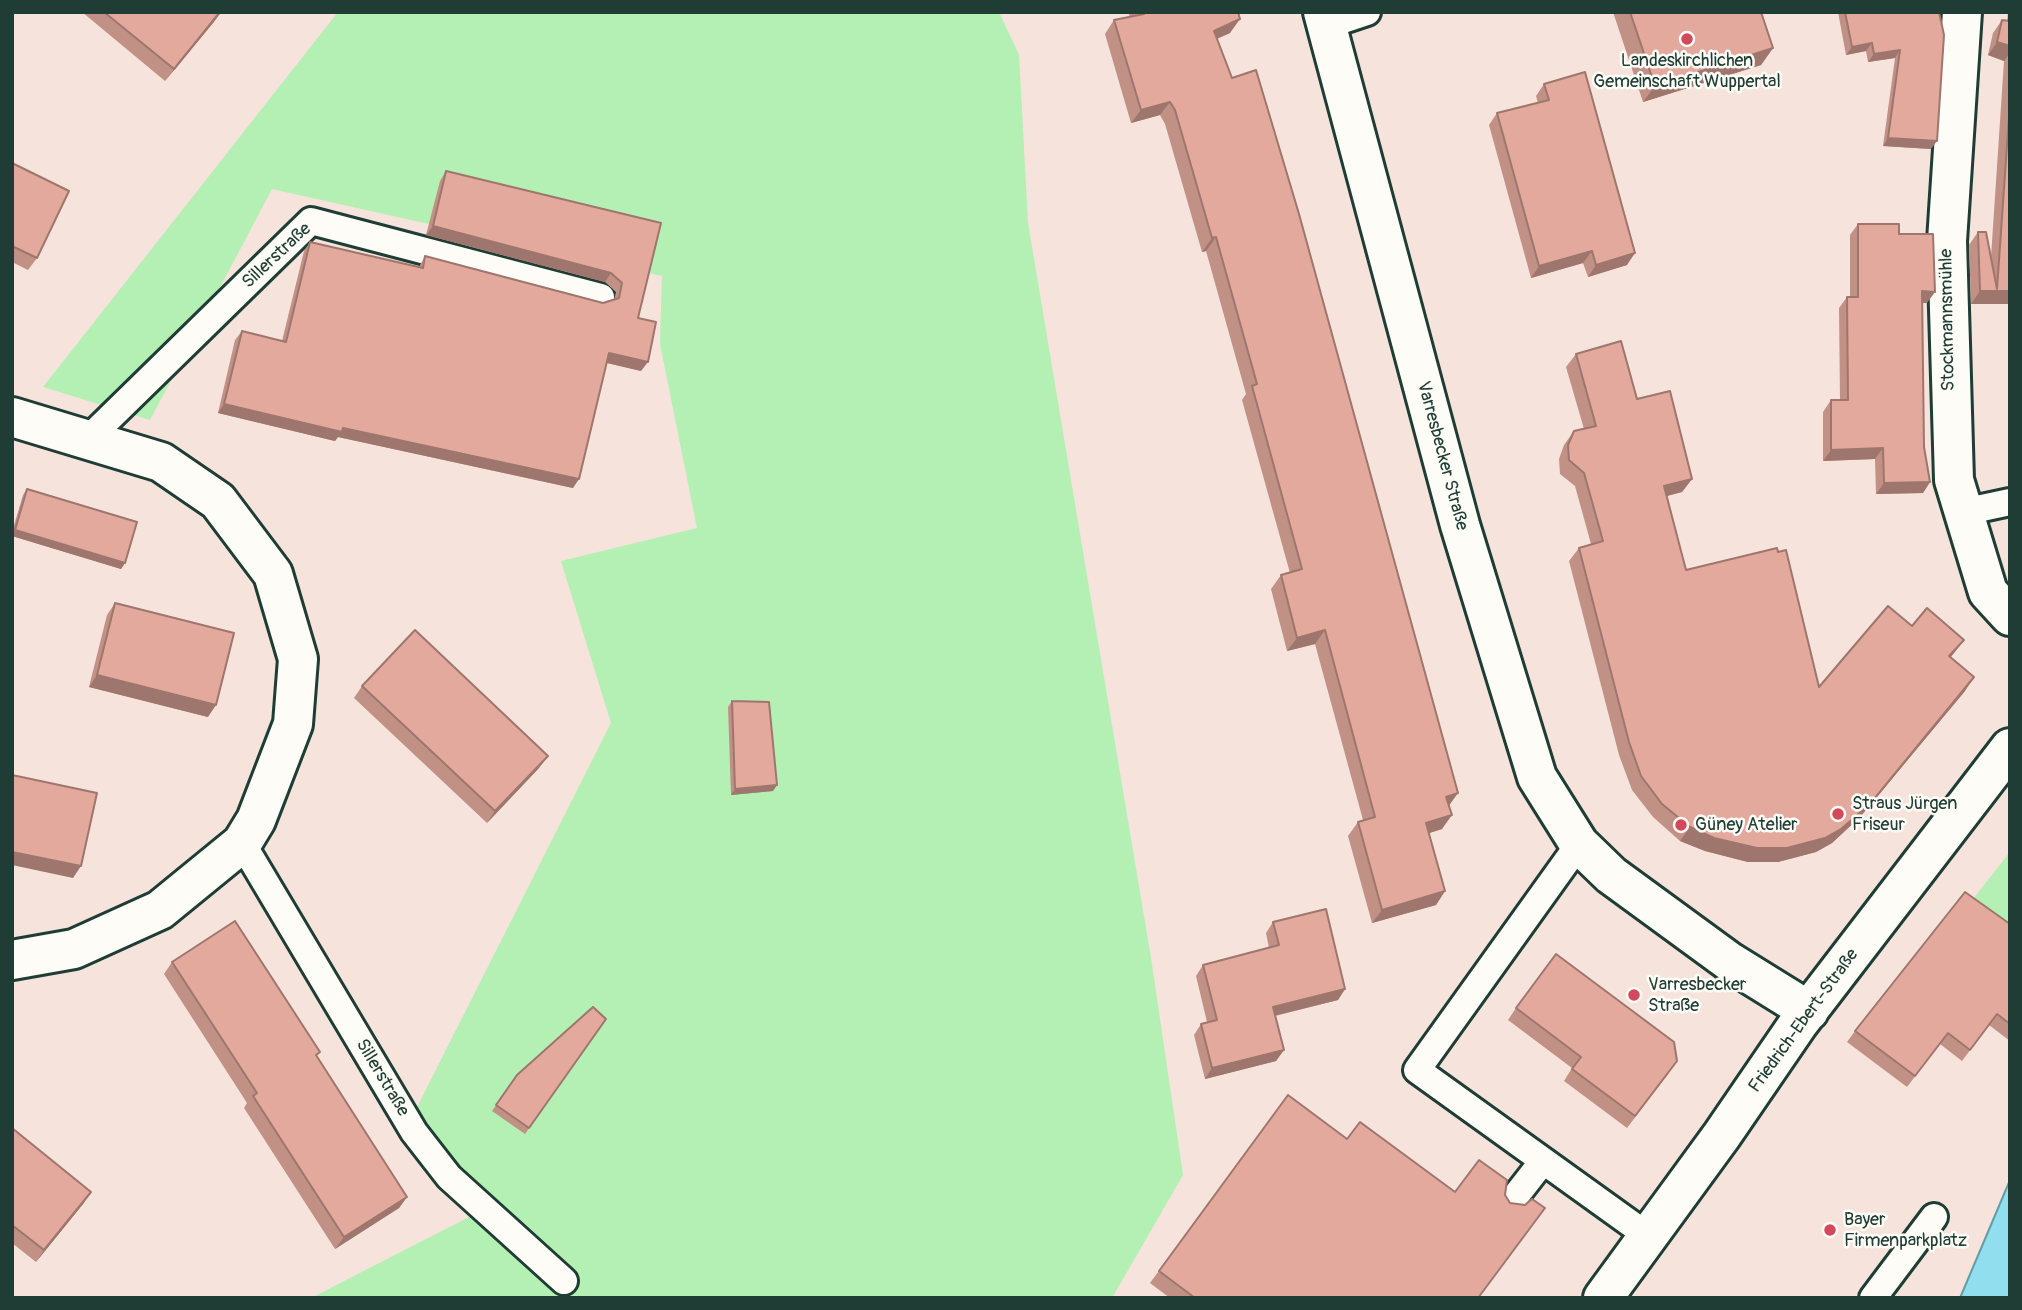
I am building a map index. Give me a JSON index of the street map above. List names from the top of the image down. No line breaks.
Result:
{"streets":{"main road":["Stockmannsmühle","Varresbecker Straße","Friedrich-Ebert-Straße"],"lane":["Sillerstraße"]},"crossings":[["Varresbecker Straße","Friedrich-Ebert-Straße"]],"places":["Landeskirchlichen Gemeinschaft Wuppertal","Straus Jürgen Friseur","Güney Atelier","Varresbecker Straße","Bayer Firmenparkplatz"]}
